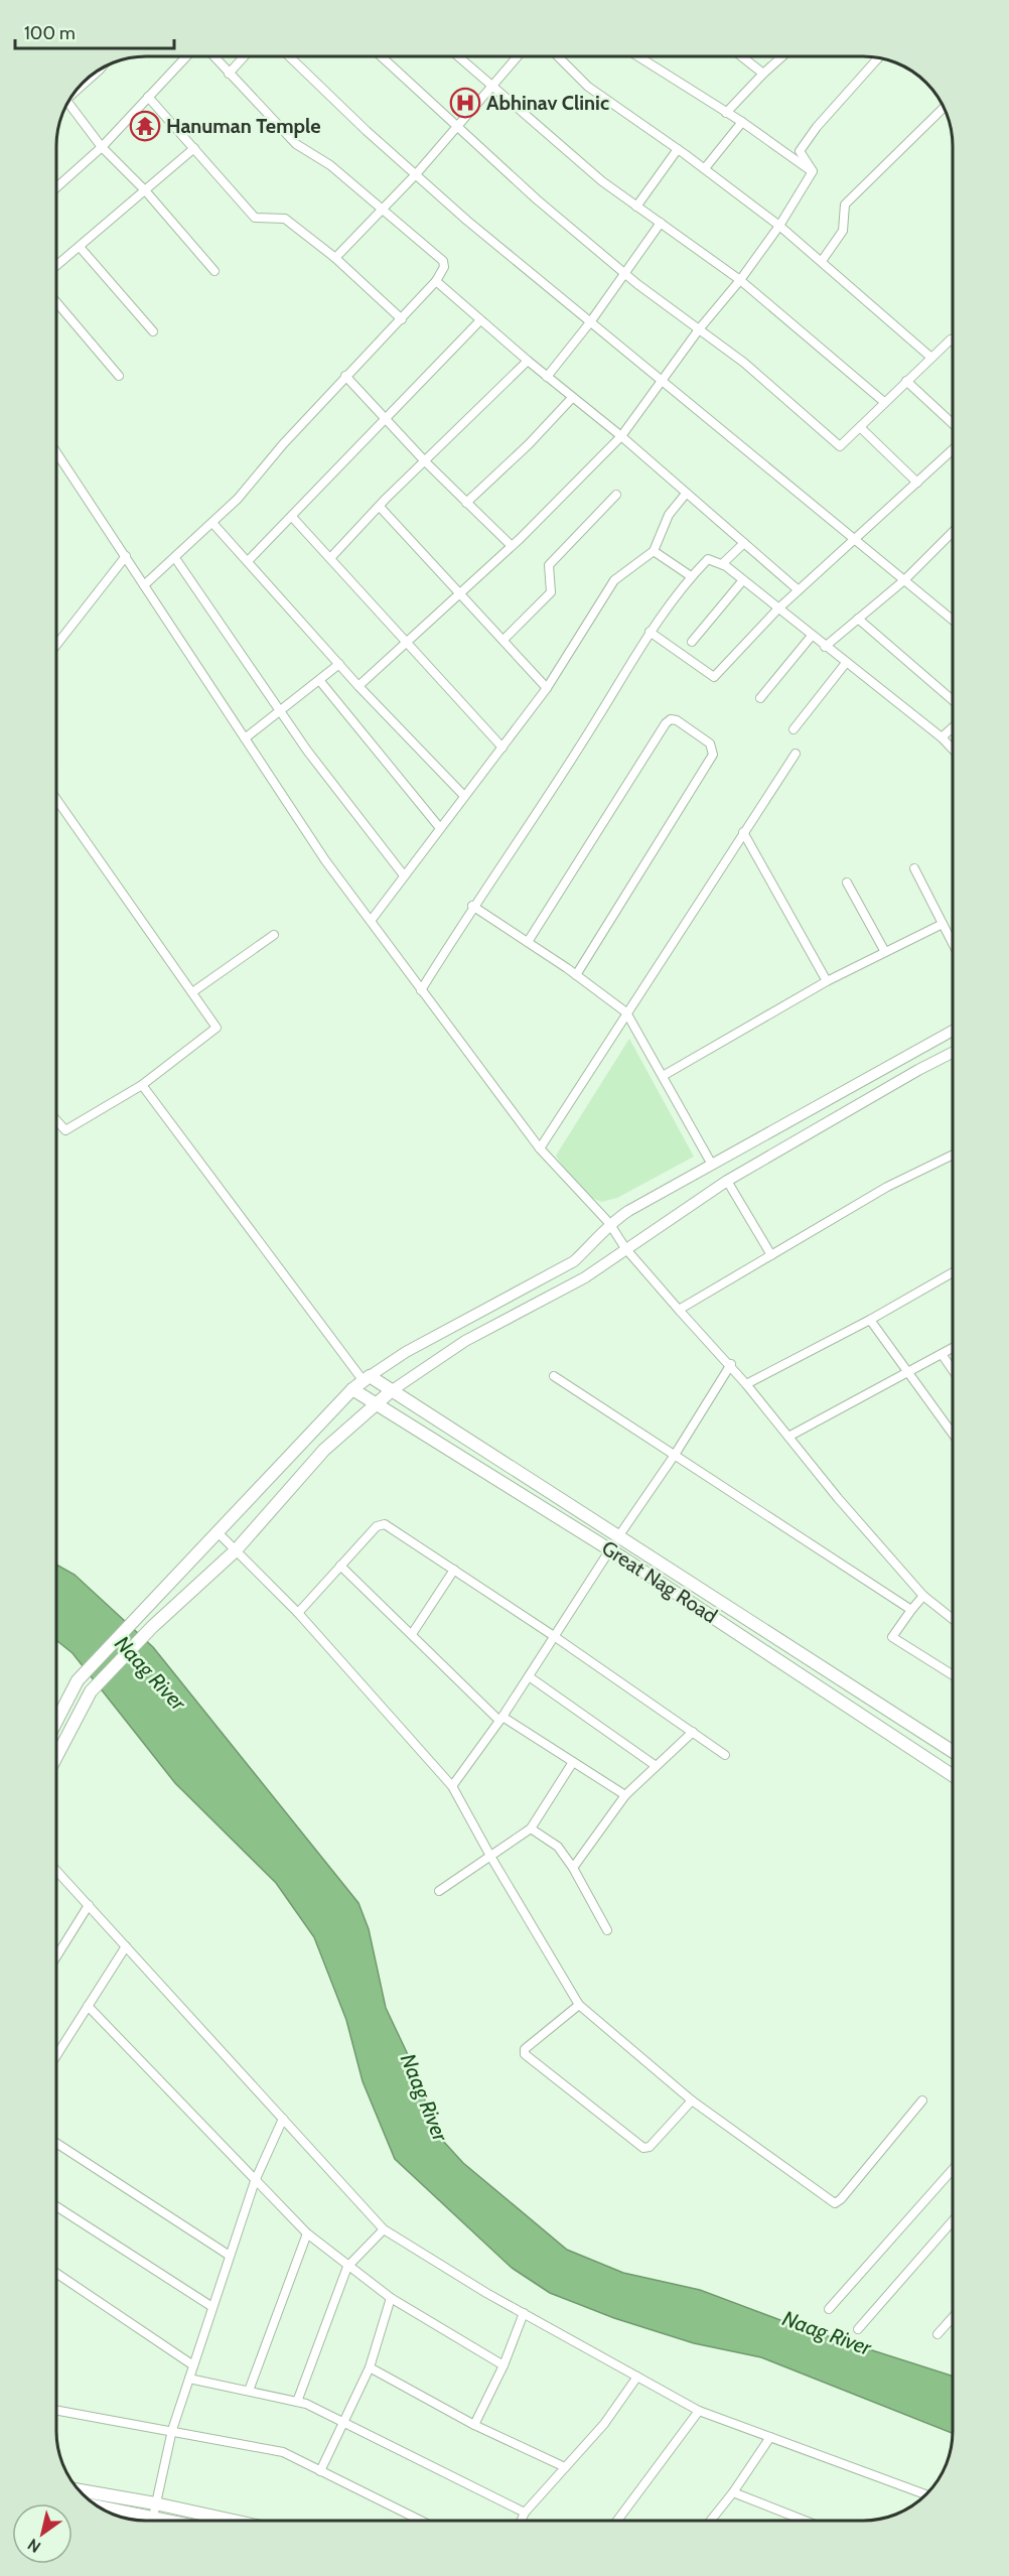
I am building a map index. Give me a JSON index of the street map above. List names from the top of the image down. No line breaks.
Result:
{"streets":{"main road":["Great Nag Road"]},"water":["Naag River"],"places":{"hospital":["Abhinav Clinic"],"temple":["Hanuman Temple"]},"scale_bar":"100 m","north":"bottom left"}
